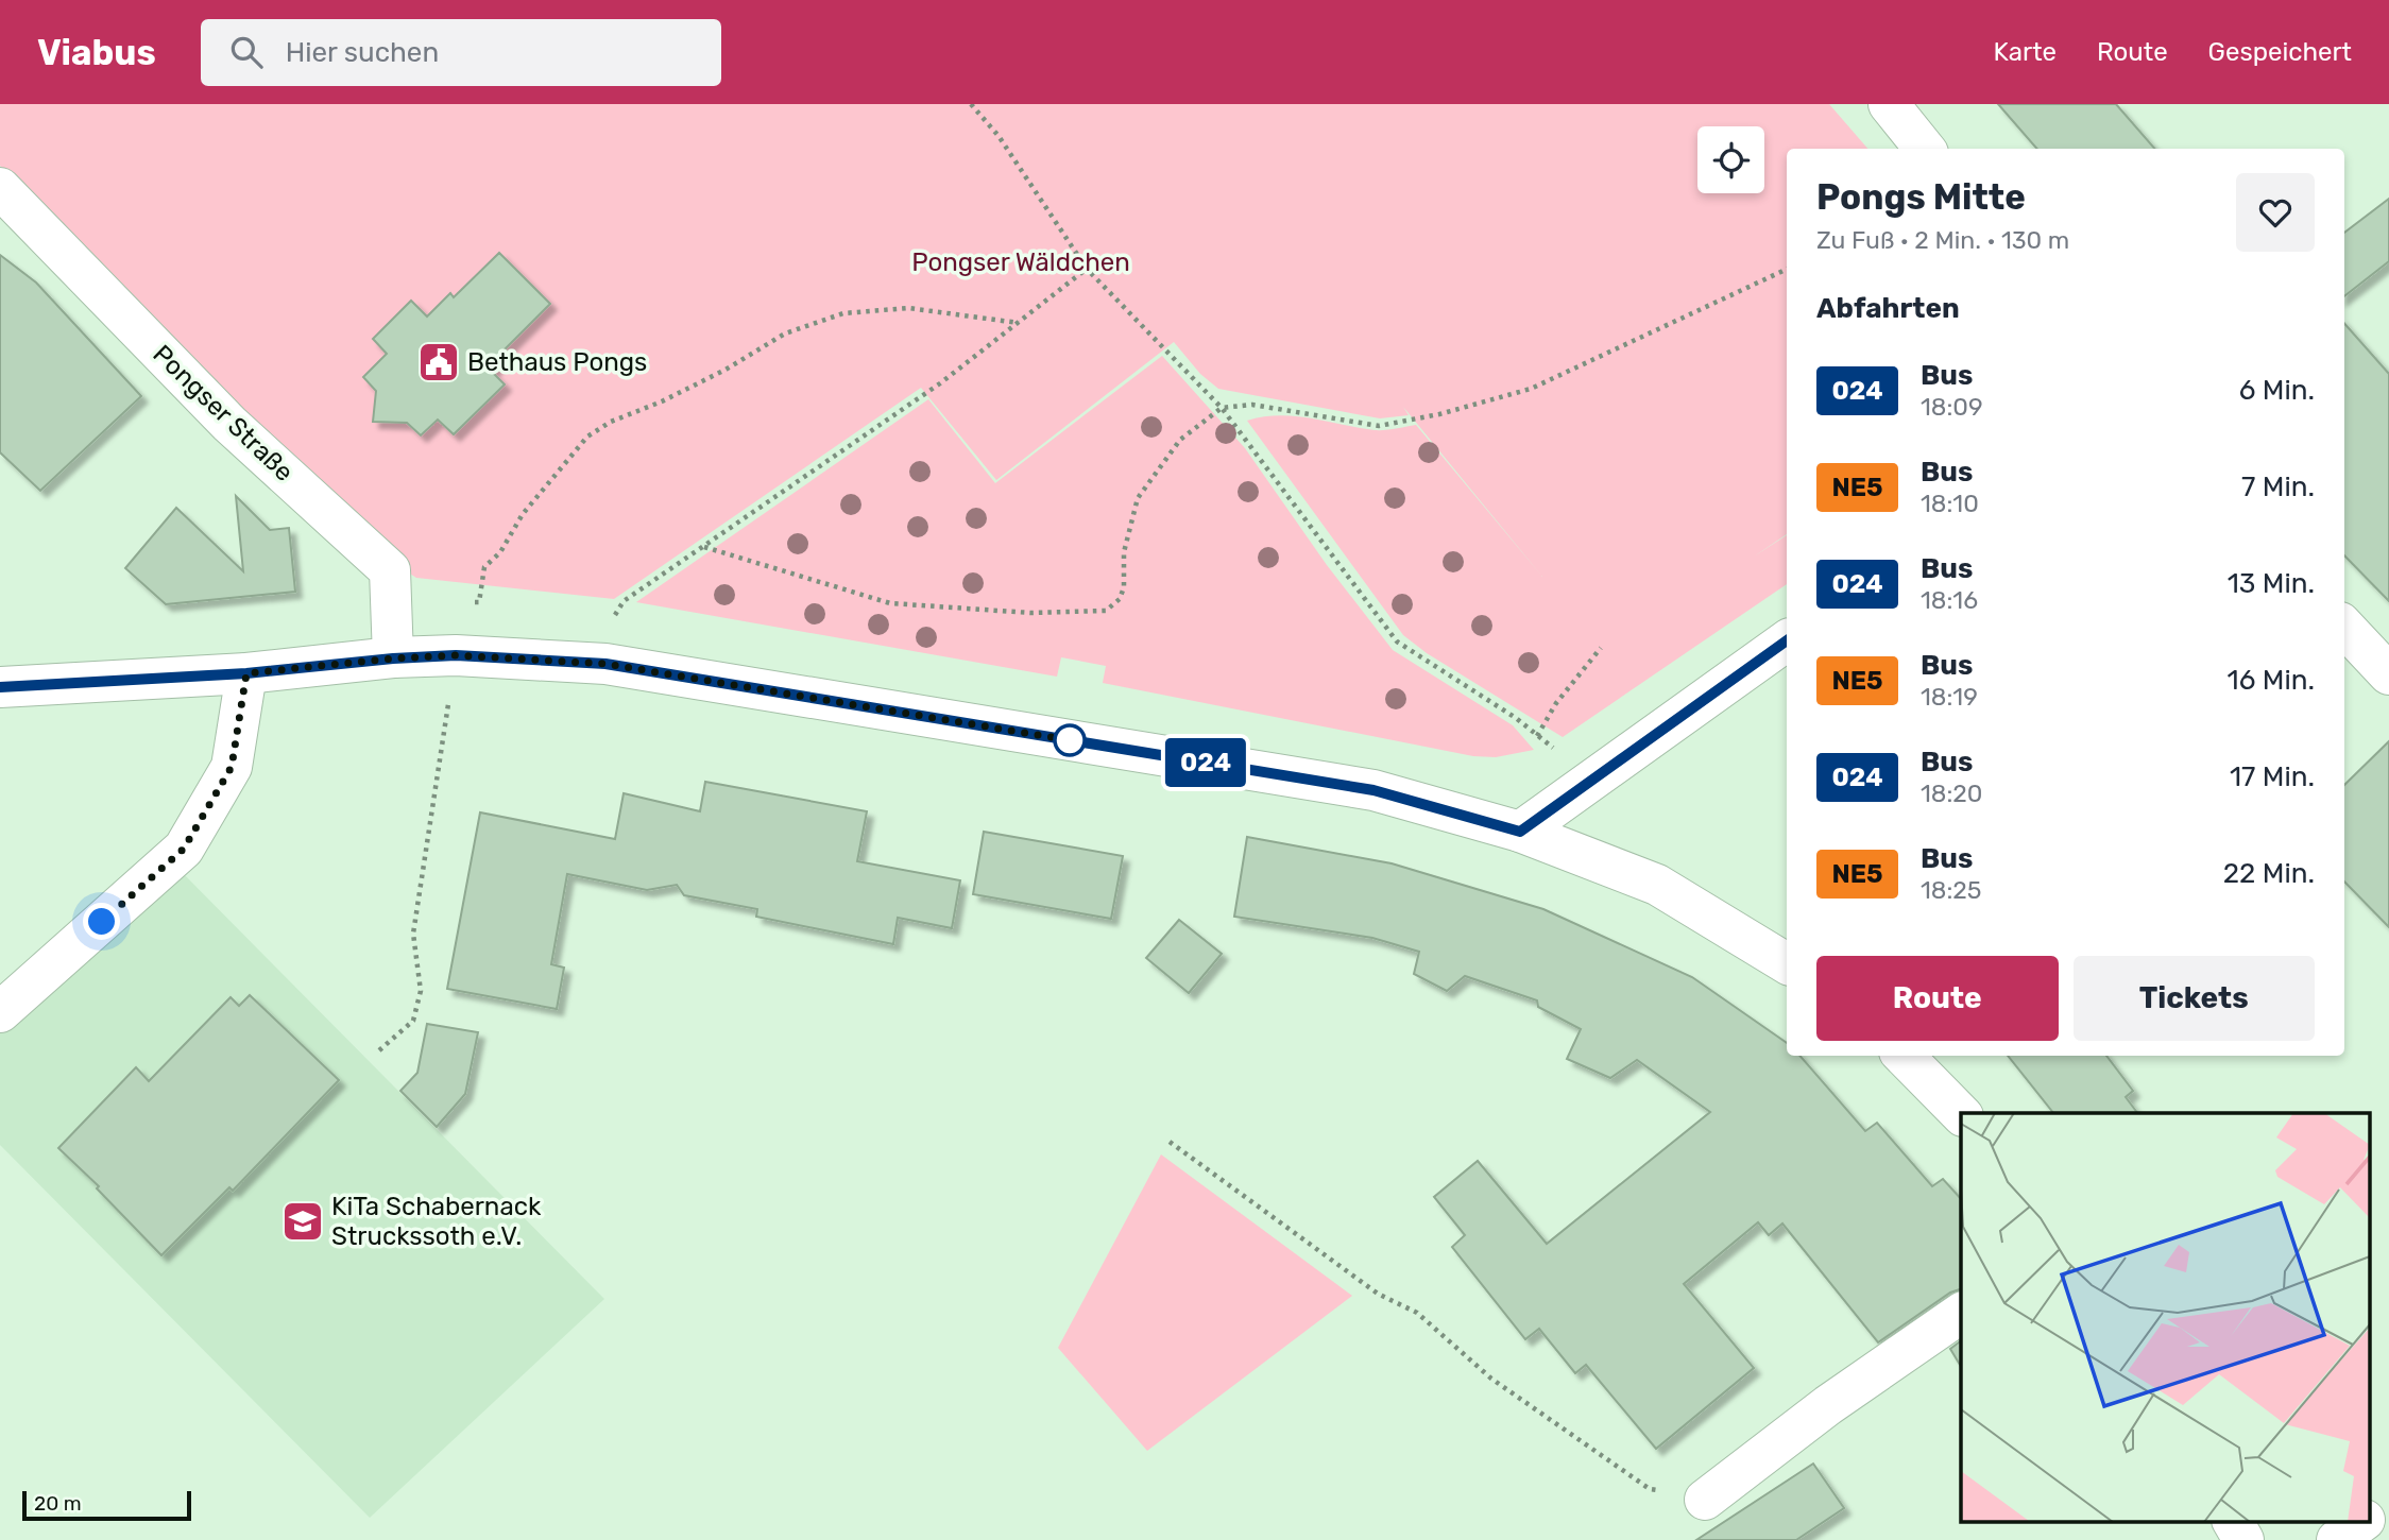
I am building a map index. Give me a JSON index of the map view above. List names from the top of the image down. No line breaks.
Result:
{"streets":{"street":["Pongser Straße"]},"parks":["Pongser Wäldchen"],"places":{"public building":["Bethaus Pongs"],"school or university":["KiTa Schabernack Struckssoth e.V."]},"lines":["bus line 024"],"scale_bar":"20 m","page":{"header":"Viabus","search":"Hier suchen","nav":["Karte","Route","Gespeichert"],"on_map":"024","heading":[["Pongs Mitte","Zu Fuß · 2 Min. · 130 m"],"Abfahrten"],"list":[{"mark":"024","name":"Bus","note":"18:09","value":"6 Min."},{"mark":"NE5","name":"Bus","note":"18:10","value":"7 Min."},{"mark":"024","name":"Bus","note":"18:16","value":"13 Min."},{"mark":"NE5","name":"Bus","note":"18:19","value":"16 Min."},{"mark":"024","name":"Bus","note":"18:20","value":"17 Min."},{"mark":"NE5","name":"Bus","note":"18:25","value":"22 Min."}],"buttons":["Route","Tickets"],"scale":"20 m"}}
